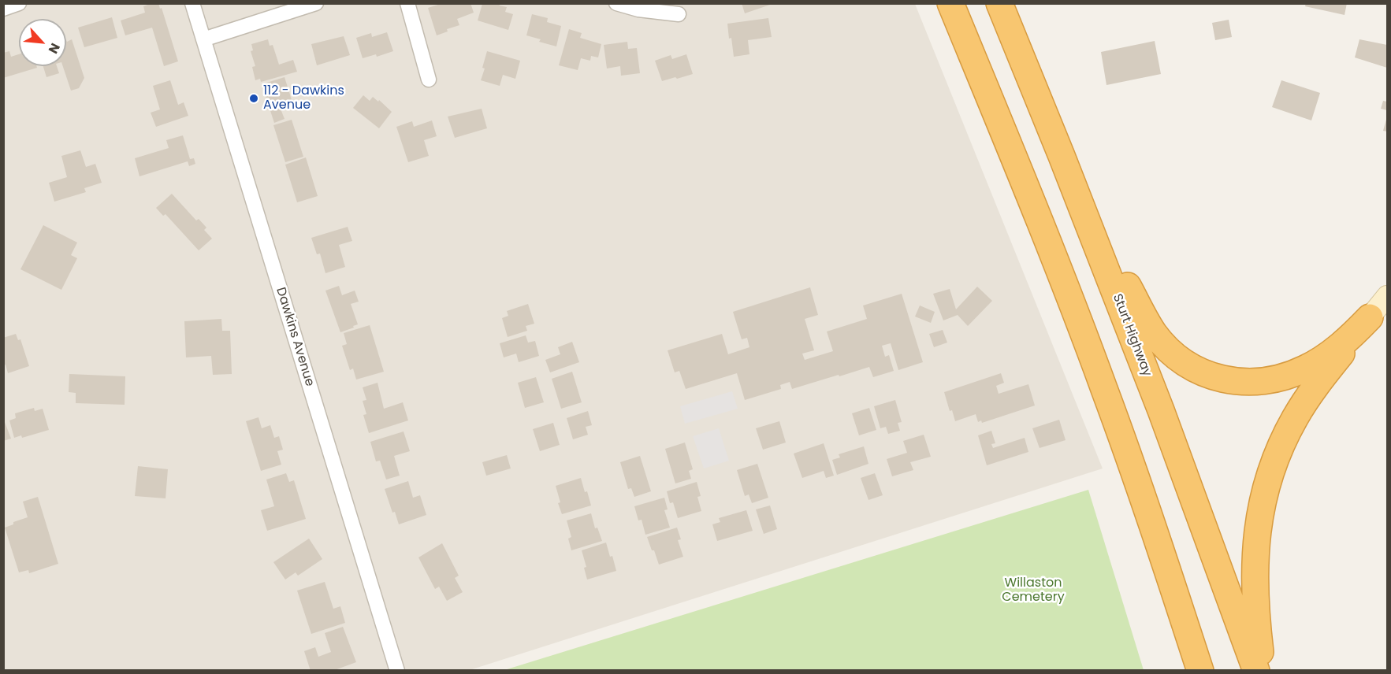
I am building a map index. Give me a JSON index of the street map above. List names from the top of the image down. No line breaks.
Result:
{"streets":{"highway":["Sturt Highway"],"street":["Dawkins Avenue"]},"parks":["Willaston Cemetery"],"places":["112 - Dawkins Avenue"],"north":"bottom right"}
